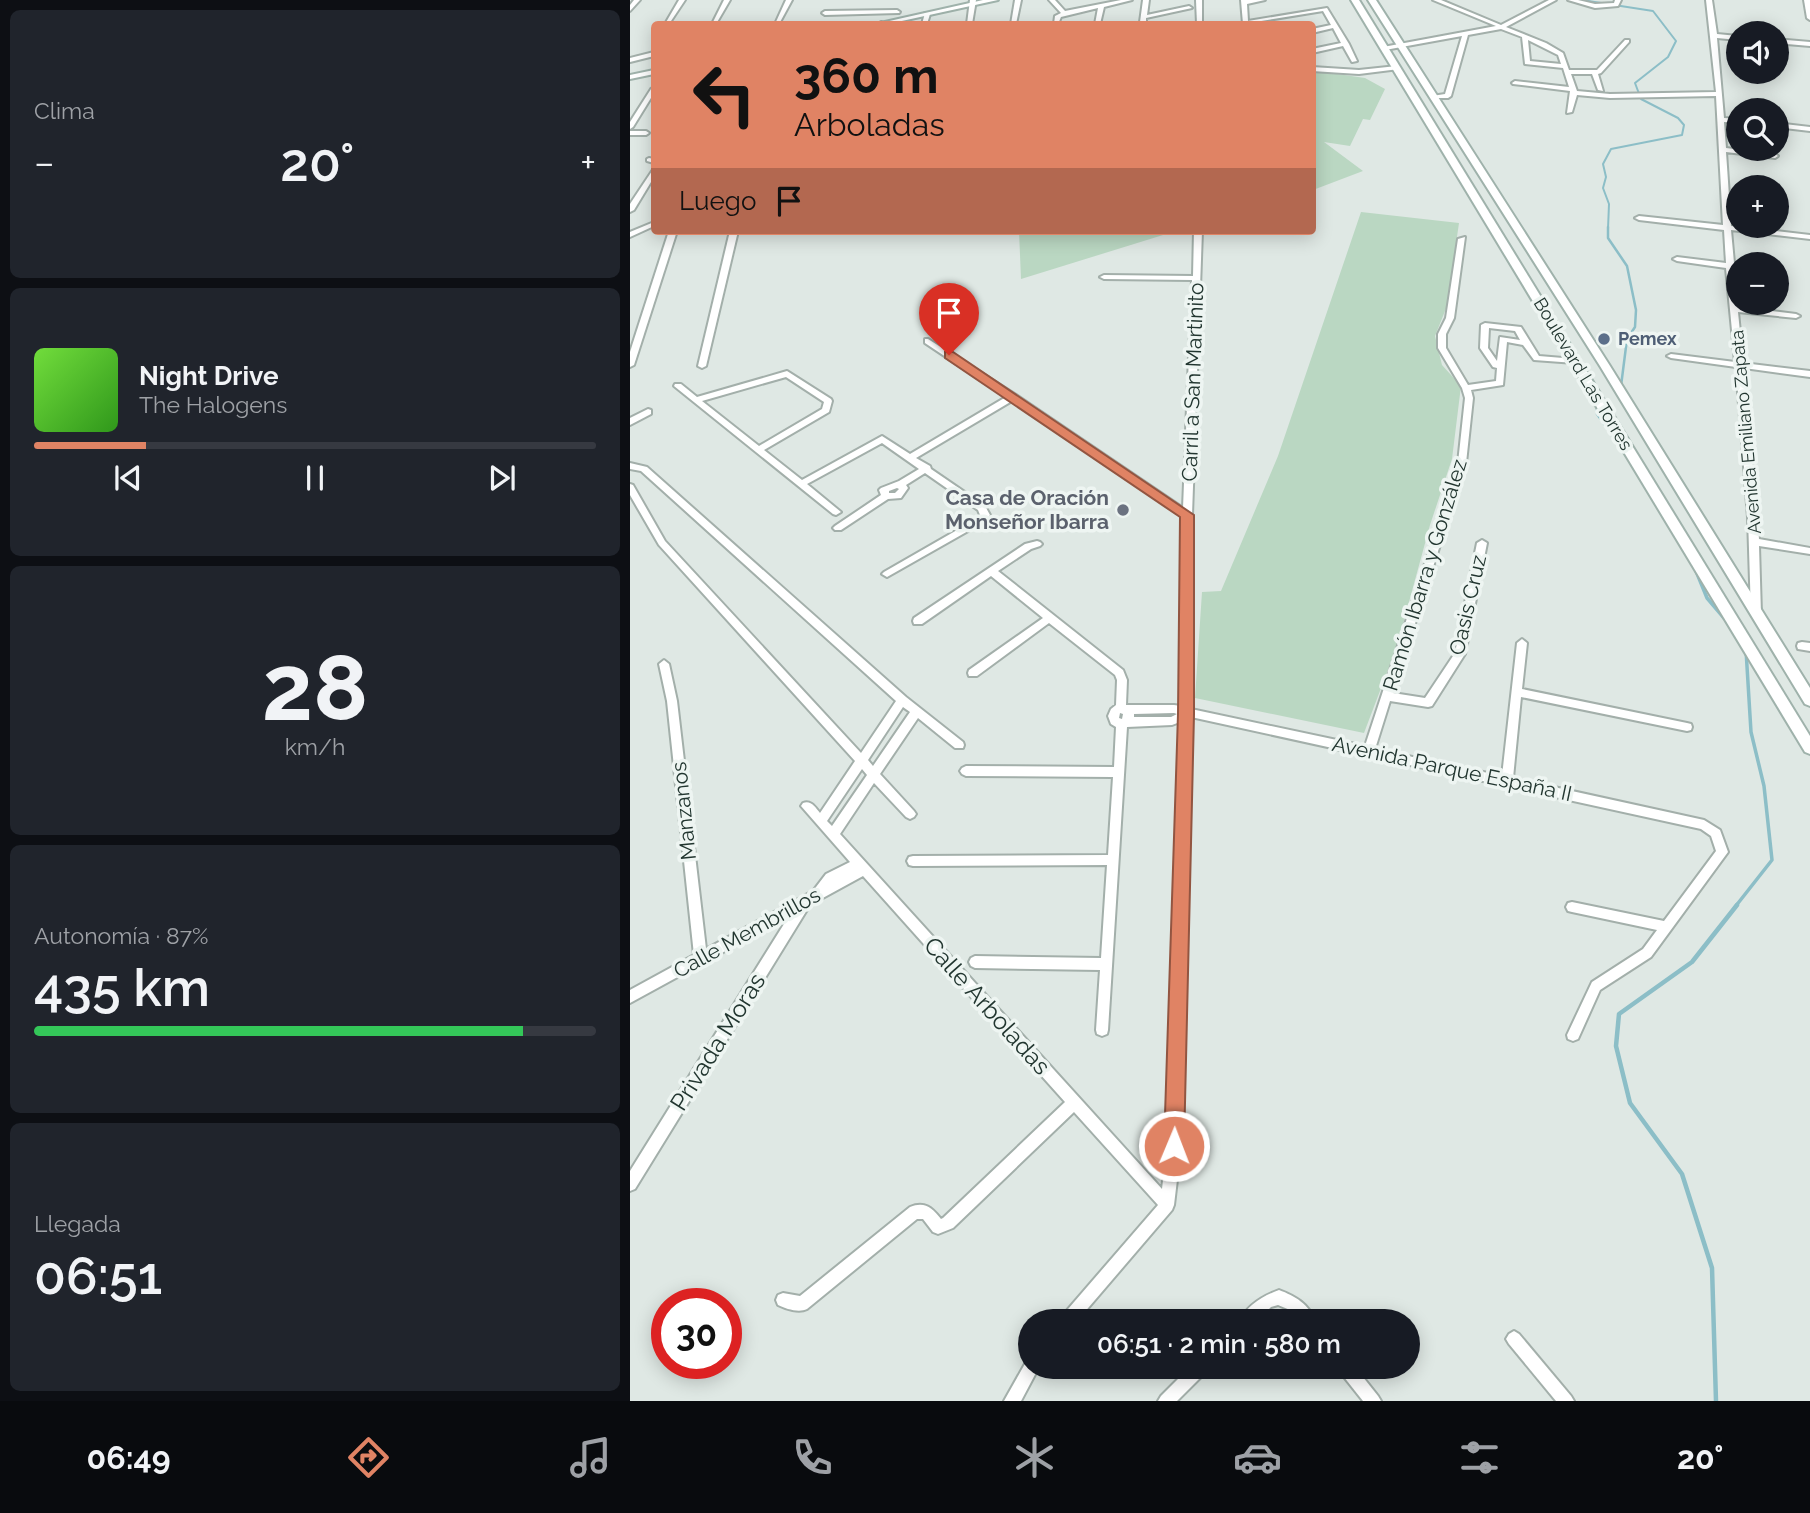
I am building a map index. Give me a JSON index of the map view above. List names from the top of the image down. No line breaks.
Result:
{"streets":{"main road":["Boulevard Las Torres"],"street":["Carril a San Martinito","Avenida Emiliano Zapata","Ramón Ibarra y González","Oasis Cruz","Avenida Parque España II","Manzanos","Calle Membrillos","Calle Arboladas","Privada Moras"]},"crossings":[["Boulevard Las Torres","Avenida Emiliano Zapata"],["Carril a San Martinito","Avenida Parque España II"],["Carril a San Martinito","Calle Arboladas"],["Ramón Ibarra y González","Oasis Cruz"],["Ramón Ibarra y González","Avenida Parque España II"],["Manzanos","Calle Membrillos"],["Calle Membrillos","Calle Arboladas"],["Calle Membrillos","Privada Moras"]],"places":["Pemex","Casa de Oración Monseñor Ibarra"],"page":{"tile":["Clima",["28","km/h"],["Autonomía · 87%","435 km"],["Llegada","06:51"]],"map_buttons":["+","−"],"turn":["360 m","Arboladas"],"heat":["−","20°","+"],"then":"Luego","song":["Night Drive","The Halogens"],"limit":"30","trip":"06:51 · 2 min · 580 m","tabs":["06:49","20°"]}}
